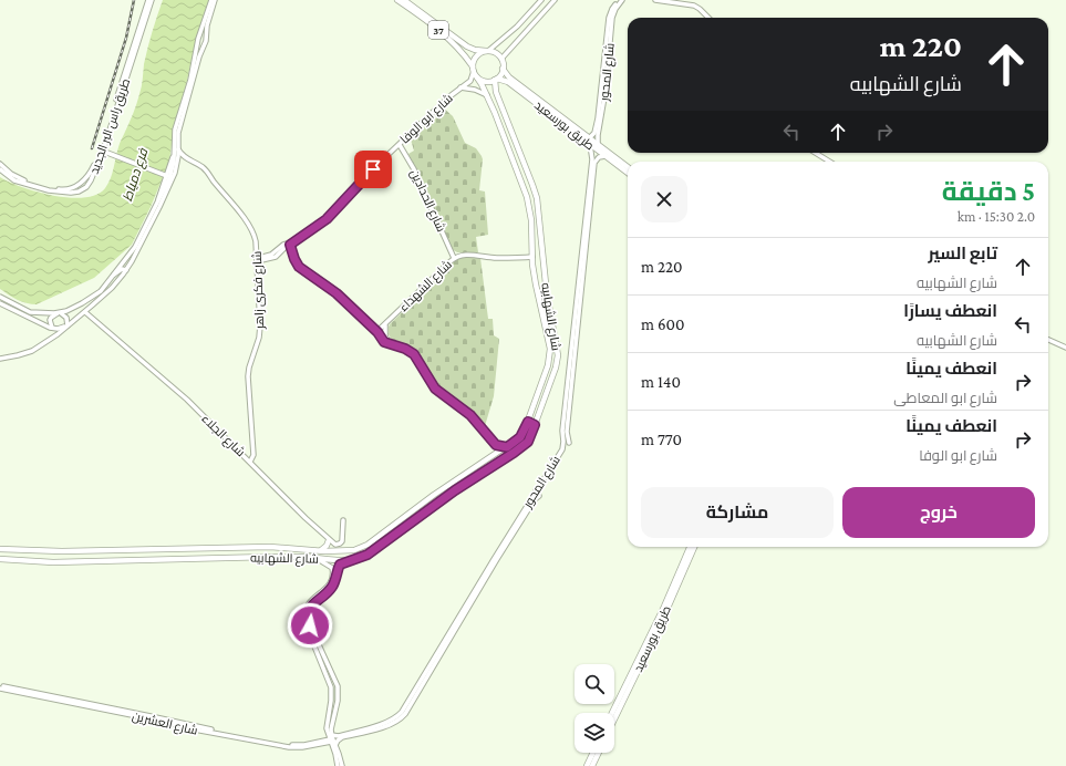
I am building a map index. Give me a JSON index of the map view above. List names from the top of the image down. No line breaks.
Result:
{"streets":{"highway":["37","طريق بورسعيد","شارع الشهابيه"],"street":["شارع المحور","شارع ابو الوفا","طريق راس البر الجديد","شارع الحدادين","شارع الشهداء","شارع فكرى زاهر","شارع الجلاء","شارع العشرين"]},"crossings":[["37","شارع ابو الوفا"],["37","طريق بورسعيد"],["37","شارع الشهابيه"],["شارع المحور","طريق بورسعيد"],["شارع المحور","شارع العشرين"],["شارع ابو الوفا","طريق بورسعيد"],["شارع ابو الوفا","شارع الحدادين"],["شارع ابو الوفا","شارع فكرى زاهر"],["شارع ابو الوفا","شارع الشهابيه"],["طريق بورسعيد","شارع الشهابيه"],["شارع الحدادين","شارع الشهداء"],["شارع الشهداء","شارع الشهابيه"],["شارع فكرى زاهر","شارع الجلاء"]],"water":["فرع دمياط"],"page":{"turn":["220 m","شارع الشهابيه"],"heading":["5 دقيقة","2.0 km · 15:30"],"list":[{"name":"تابع السير","note":"شارع الشهابيه","value":"220 m"},{"name":"انعطف يسارًا","note":"شارع الشهابيه","value":"600 m"},{"name":"انعطف يمينًا","note":"شارع ابو المعاطى","value":"140 m"},{"name":"انعطف يمينًا","note":"شارع ابو الوفا","value":"770 m"}],"buttons":["خروج","مشاركة"]}}
